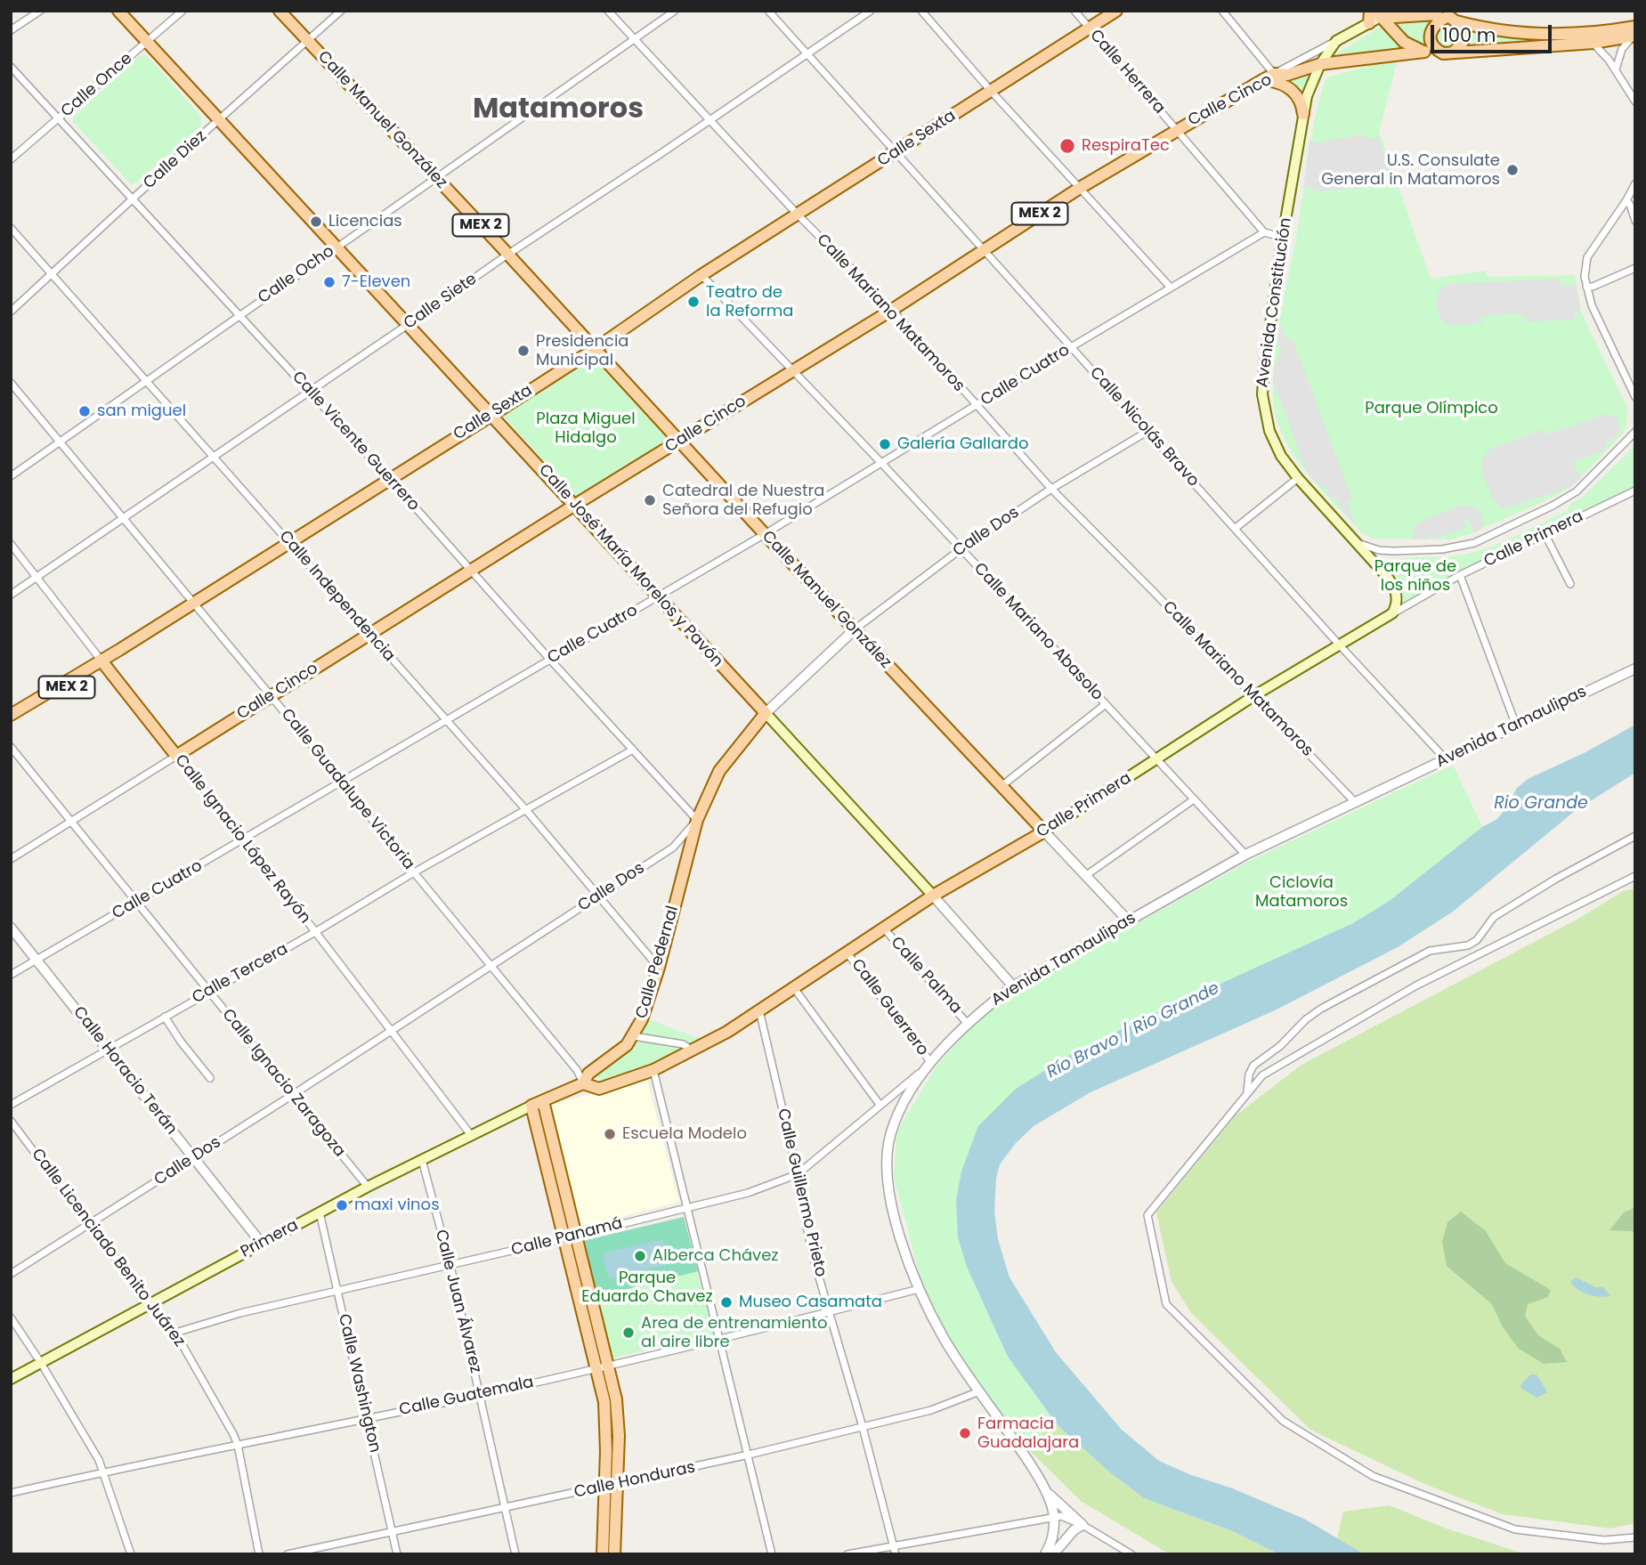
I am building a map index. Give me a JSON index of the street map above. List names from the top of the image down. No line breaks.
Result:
{"streets":{"main road":["Calle Cinco","Calle Manuel González","Calle Sexta","MEX 2","Avenida Constitución","Calle Dos","Calle Primera","Calle José María Morelos y Pavón","Calle Ignacio López Rayón","Calle Pedernal","Primera"],"street":["Calle Herrera","Calle Once","Calle Diez","Calle Ocho","Calle Siete","Calle Mariano Matamoros","Calle Cuatro","Calle Nicolás Bravo","Calle Vicente Guerrero","Calle Independencia","Calle Mariano Abasolo","Avenida Tamaulipas","Calle Guadalupe Victoria","Calle Tercera","Calle Palma","Calle Guerrero","Calle Horacio Terán","Calle Ignacio Zaragoza","Calle Guillermo Prieto","Calle Panamá","Calle Licenciado Benito Juárez","Calle Juan Álvarez","Calle Washington","Calle Guatemala","Calle Honduras"]},"crossings":[["Calle Herrera","Calle Cinco"],["Calle Herrera","Calle Sexta"],["Calle Herrera","Calle Cuatro"],["Calle Once","Calle Vicente Guerrero"],["Calle Once","Calle José María Morelos y Pavón"],["Calle Cinco","Calle Manuel González"],["Calle Cinco","Avenida Constitución"],["Calle Cinco","Calle Mariano Matamoros"],["Calle Cinco","Calle Nicolás Bravo"],["Calle Cinco","Calle Vicente Guerrero"],["Calle Cinco","Calle José María Morelos y Pavón"],["Calle Cinco","Calle Independencia"],["Calle Cinco","Calle Mariano Abasolo"],["Calle Cinco","Calle Guadalupe Victoria"],["Calle Cinco","Calle Ignacio López Rayón"],["Calle Cinco","Calle Ignacio Zaragoza"],["Calle Manuel González","Calle Sexta"],["Calle Manuel González","Calle Diez"],["Calle Manuel González","Calle Ocho"],["Calle Manuel González","Calle Siete"],["Calle Manuel González","Calle Cuatro"],["Calle Manuel González","Calle Dos"],["Calle Manuel González","Calle Primera"],["Calle Sexta","Calle Mariano Matamoros"],["Calle Sexta","Calle Nicolás Bravo"],["Calle Sexta","Calle Vicente Guerrero"],["Calle Sexta","Calle José María Morelos y Pavón"],["Calle Sexta","Calle Independencia"],["Calle Sexta","Calle Mariano Abasolo"],["Calle Sexta","Calle Guadalupe Victoria"],["Calle Sexta","Calle Ignacio López Rayón"],["Calle Diez","Calle Vicente Guerrero"],["Calle Diez","Calle José María Morelos y Pavón"],["Calle Diez","Calle Independencia"],["Calle Ocho","Calle Mariano Matamoros"],["Calle Ocho","Calle Vicente Guerrero"],["Calle Ocho","Calle José María Morelos y Pavón"],["Calle Ocho","Calle Independencia"],["Calle Ocho","Calle Guadalupe Victoria"],["Calle Siete","Calle Mariano Matamoros"],["Calle Siete","Calle Nicolás Bravo"],["Calle Siete","Calle Vicente Guerrero"],["Calle Siete","Calle José María Morelos y Pavón"],["Calle Siete","Calle Independencia"],["Calle Siete","Calle Guadalupe Victoria"],["Calle Siete","Calle Ignacio López Rayón"],["Avenida Constitución","Calle Primera"],["Calle Mariano Matamoros","Calle Cuatro"],["Calle Mariano Matamoros","Calle Dos"],["Calle Mariano Matamoros","Calle Primera"],["Calle Mariano Matamoros","Avenida Tamaulipas"],["Calle Cuatro","Calle Nicolás Bravo"],["Calle Cuatro","Calle Vicente Guerrero"],["Calle Cuatro","Calle José María Morelos y Pavón"],["Calle Cuatro","Calle Independencia"],["Calle Cuatro","Calle Mariano Abasolo"],["Calle Cuatro","Calle Guadalupe Victoria"],["Calle Cuatro","Calle Ignacio López Rayón"],["Calle Cuatro","Calle Horacio Terán"],["Calle Cuatro","Calle Ignacio Zaragoza"],["Calle Nicolás Bravo","Calle Dos"],["Calle Nicolás Bravo","Calle Primera"],["Calle Nicolás Bravo","Avenida Tamaulipas"],["Calle Vicente Guerrero","Calle Dos"],["Calle Vicente Guerrero","Calle Pedernal"],["Calle Vicente Guerrero","Calle Tercera"],["Calle Dos","Calle José María Morelos y Pavón"],["Calle Dos","Calle Independencia"],["Calle Dos","Calle Mariano Abasolo"],["Calle Dos","Calle Guadalupe Victoria"],["Calle Dos","Calle Ignacio López Rayón"],["Calle Dos","Calle Pedernal"],["Calle Dos","Calle Horacio Terán"],["Calle Dos","Calle Ignacio Zaragoza"],["Calle Dos","Calle Licenciado Benito Juárez"],["Calle Primera","Calle José María Morelos y Pavón"],["Calle Primera","Calle Mariano Abasolo"],["Calle Primera","Calle Guadalupe Victoria"],["Calle Primera","Calle Pedernal"],["Calle Primera","Calle Palma"],["Calle Primera","Calle Guerrero"],["Calle Primera","Calle Guillermo Prieto"],["Calle Primera","Primera"],["Calle José María Morelos y Pavón","Avenida Tamaulipas"],["Calle Independencia","Calle Pedernal"],["Calle Independencia","Calle Tercera"],["Calle Mariano Abasolo","Avenida Tamaulipas"],["Avenida Tamaulipas","Calle Palma"],["Avenida Tamaulipas","Calle Guerrero"],["Avenida Tamaulipas","Calle Panamá"],["Avenida Tamaulipas","Calle Guatemala"],["Avenida Tamaulipas","Calle Honduras"],["Calle Guadalupe Victoria","Calle Pedernal"],["Calle Guadalupe Victoria","Calle Tercera"],["Calle Ignacio López Rayón","Calle Tercera"],["Calle Ignacio López Rayón","Primera"],["Calle Tercera","Calle Horacio Terán"],["Calle Tercera","Calle Ignacio Zaragoza"],["Calle Guerrero","Calle Panamá"],["Calle Horacio Terán","Primera"],["Calle Ignacio Zaragoza","Primera"],["Calle Guillermo Prieto","Calle Panamá"],["Calle Guillermo Prieto","Calle Guatemala"],["Calle Guillermo Prieto","Calle Honduras"],["Calle Panamá","Calle Licenciado Benito Juárez"],["Calle Panamá","Calle Juan Álvarez"],["Calle Panamá","Calle Washington"],["Primera","Calle Licenciado Benito Juárez"],["Primera","Calle Juan Álvarez"],["Primera","Calle Washington"],["Calle Licenciado Benito Juárez","Calle Guatemala"],["Calle Juan Álvarez","Calle Guatemala"],["Calle Juan Álvarez","Calle Honduras"],["Calle Washington","Calle Guatemala"],["Calle Washington","Calle Honduras"]],"districts":["Matamoros"],"water":["Rio Grande","Río Bravo / Rio Grande"],"parks":["Parque Olímpico","Plaza Miguel Hidalgo","Parque de los niños","Ciclovía Matamoros","Parque Eduardo Chavez"],"places":["RespiraTec","U.S. Consulate General in Matamoros","Licencias","7-Eleven","Teatro de la Reforma","Presidencia Municipal","san miguel","Galería Gallardo","Catedral de Nuestra Señora del Refugio","Escuela Modelo","maxi vinos","Alberca Chávez","Museo Casamata","Area de entrenamiento al aire libre","Farmacia Guadalajara"],"scale_bar":"100 m"}
